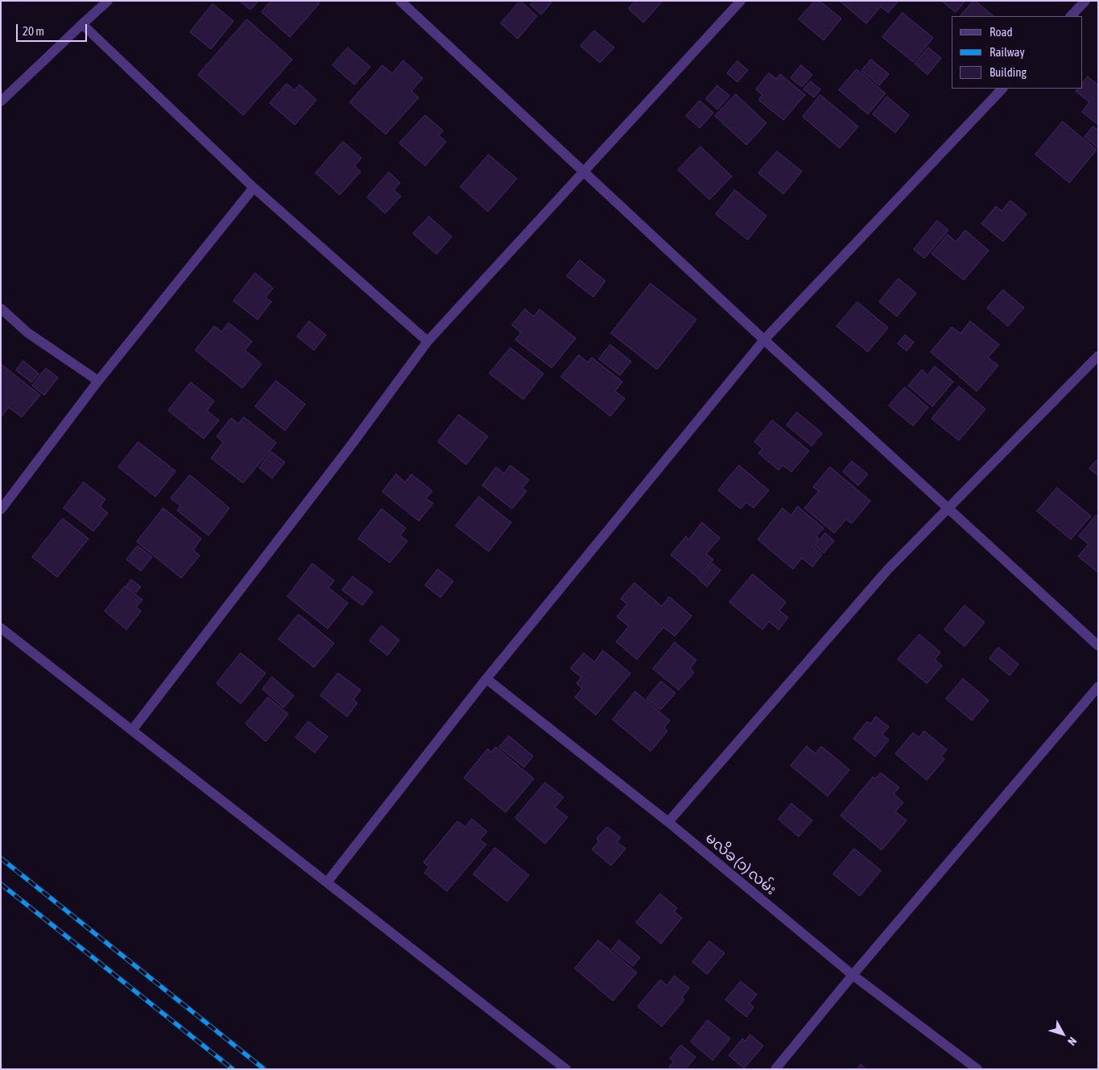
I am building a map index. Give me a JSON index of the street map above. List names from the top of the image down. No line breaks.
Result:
{"streets":{"street":["မလိခ (၁) လမ်း"]},"legend":["Road","Railway","Building"],"scale_bar":"20 m","north":"bottom right"}
